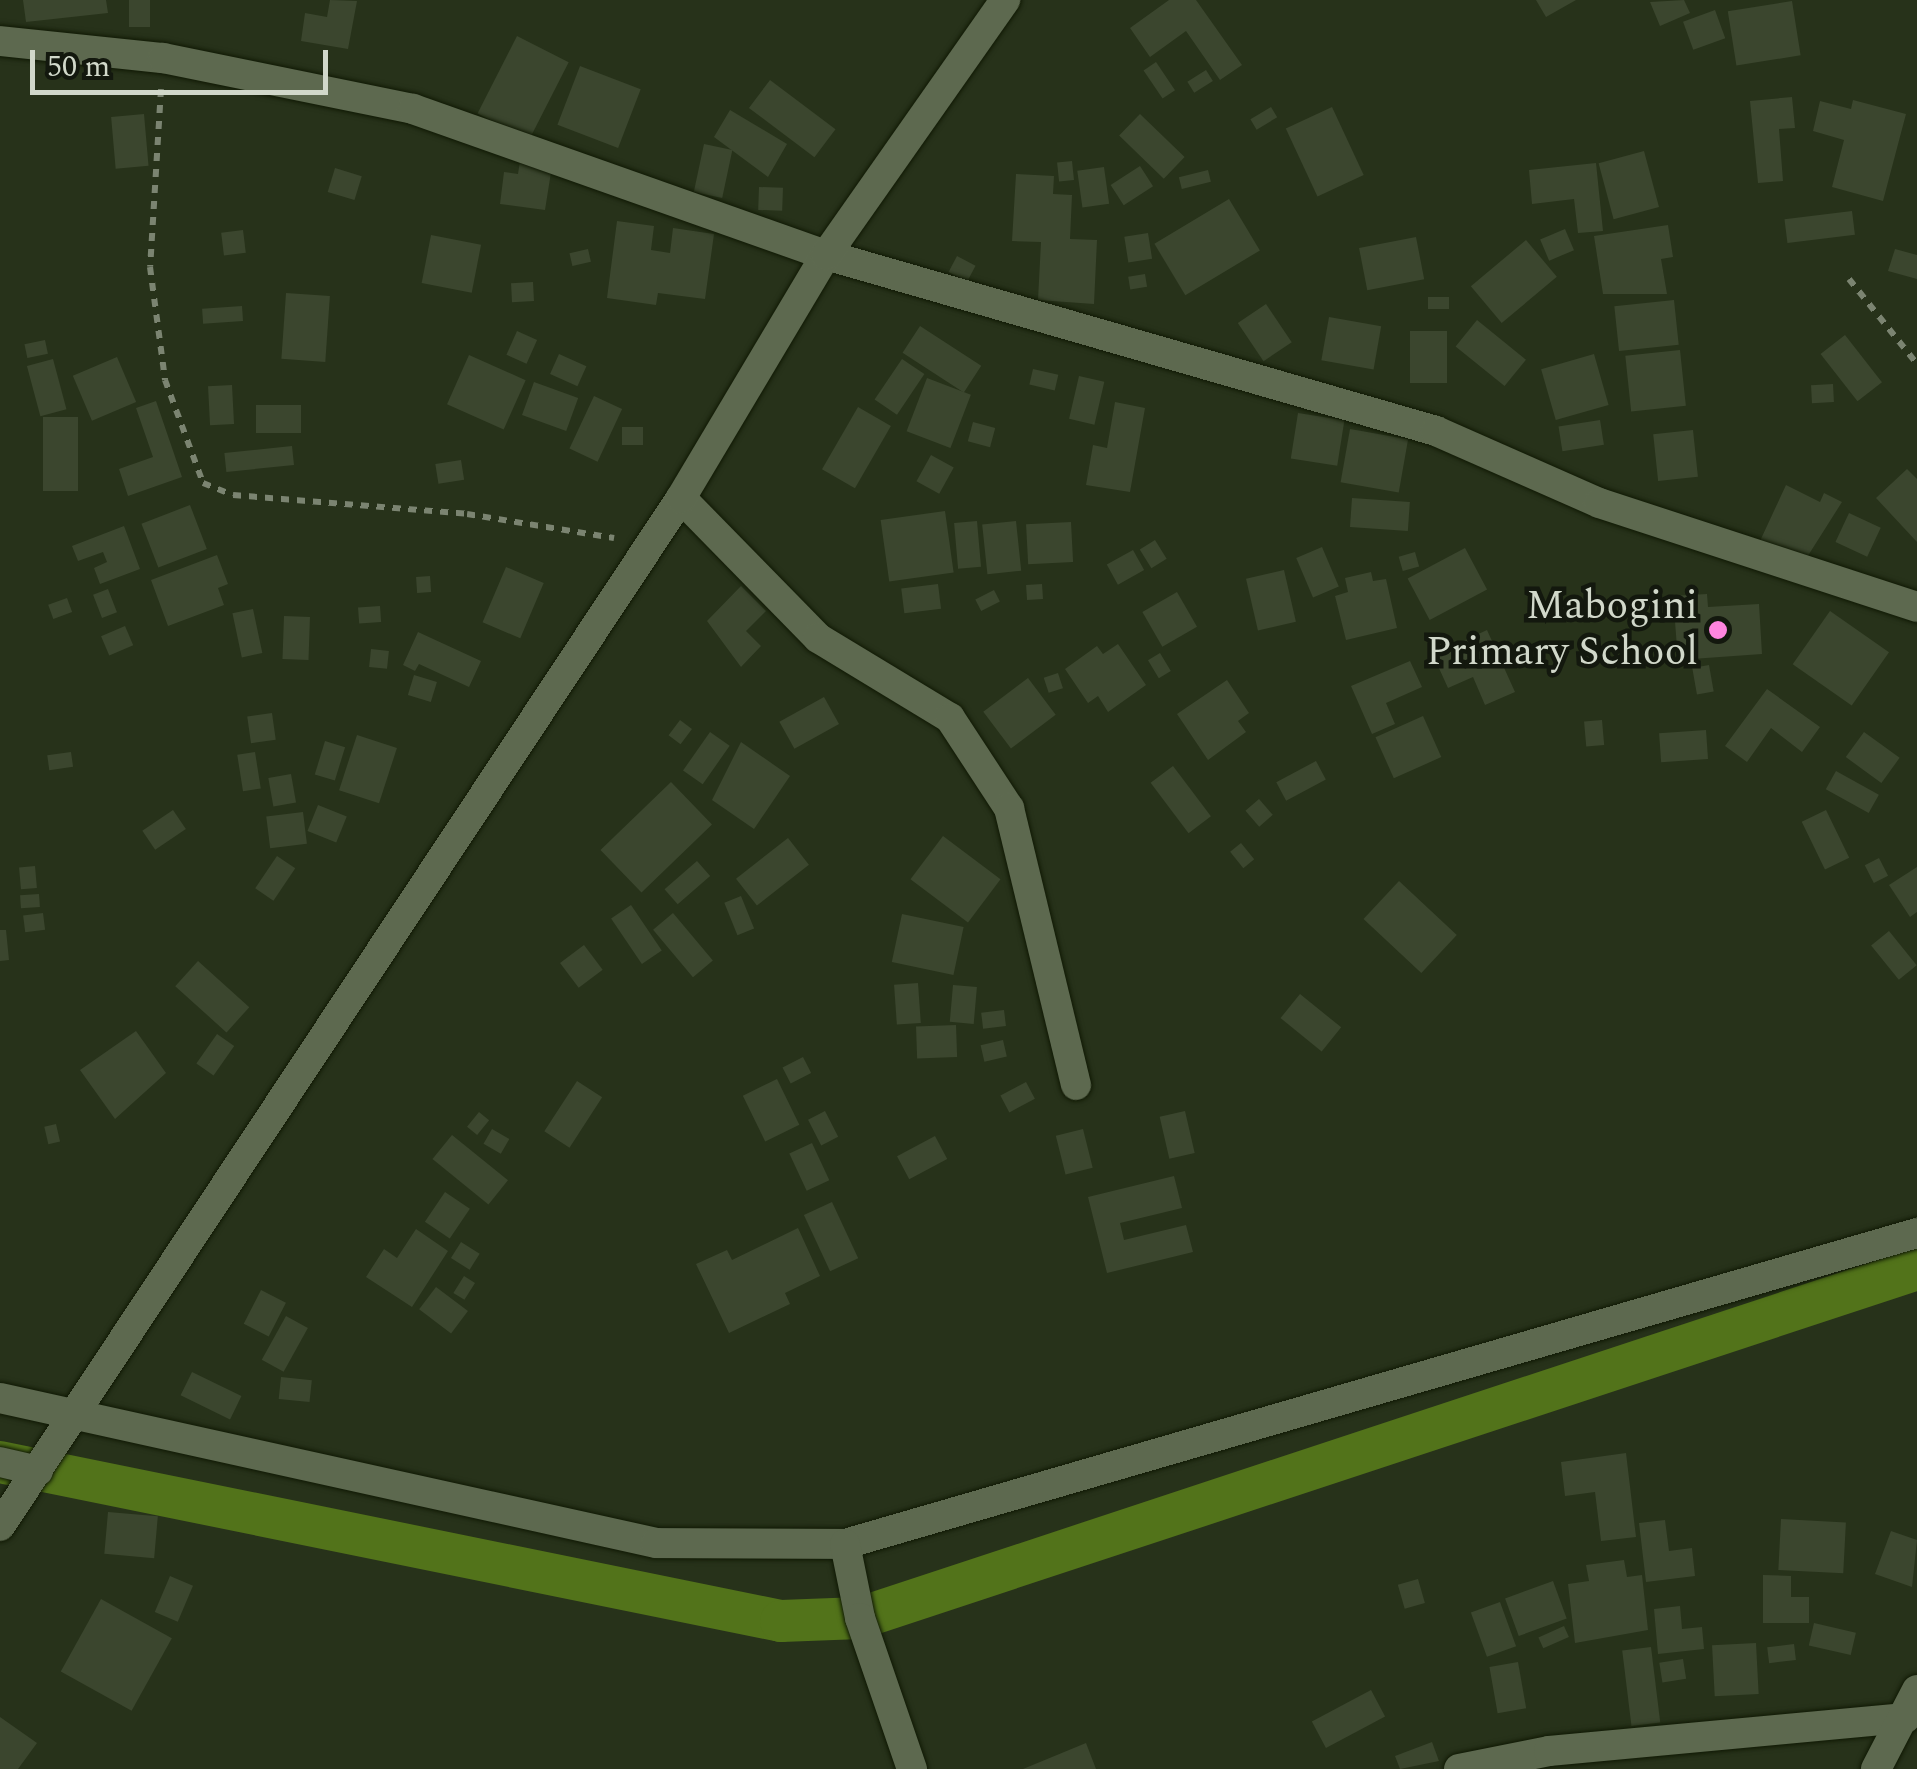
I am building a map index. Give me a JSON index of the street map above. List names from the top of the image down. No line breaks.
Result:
{"places":["Mabogini Primary School"],"scale_bar":"50 m"}
